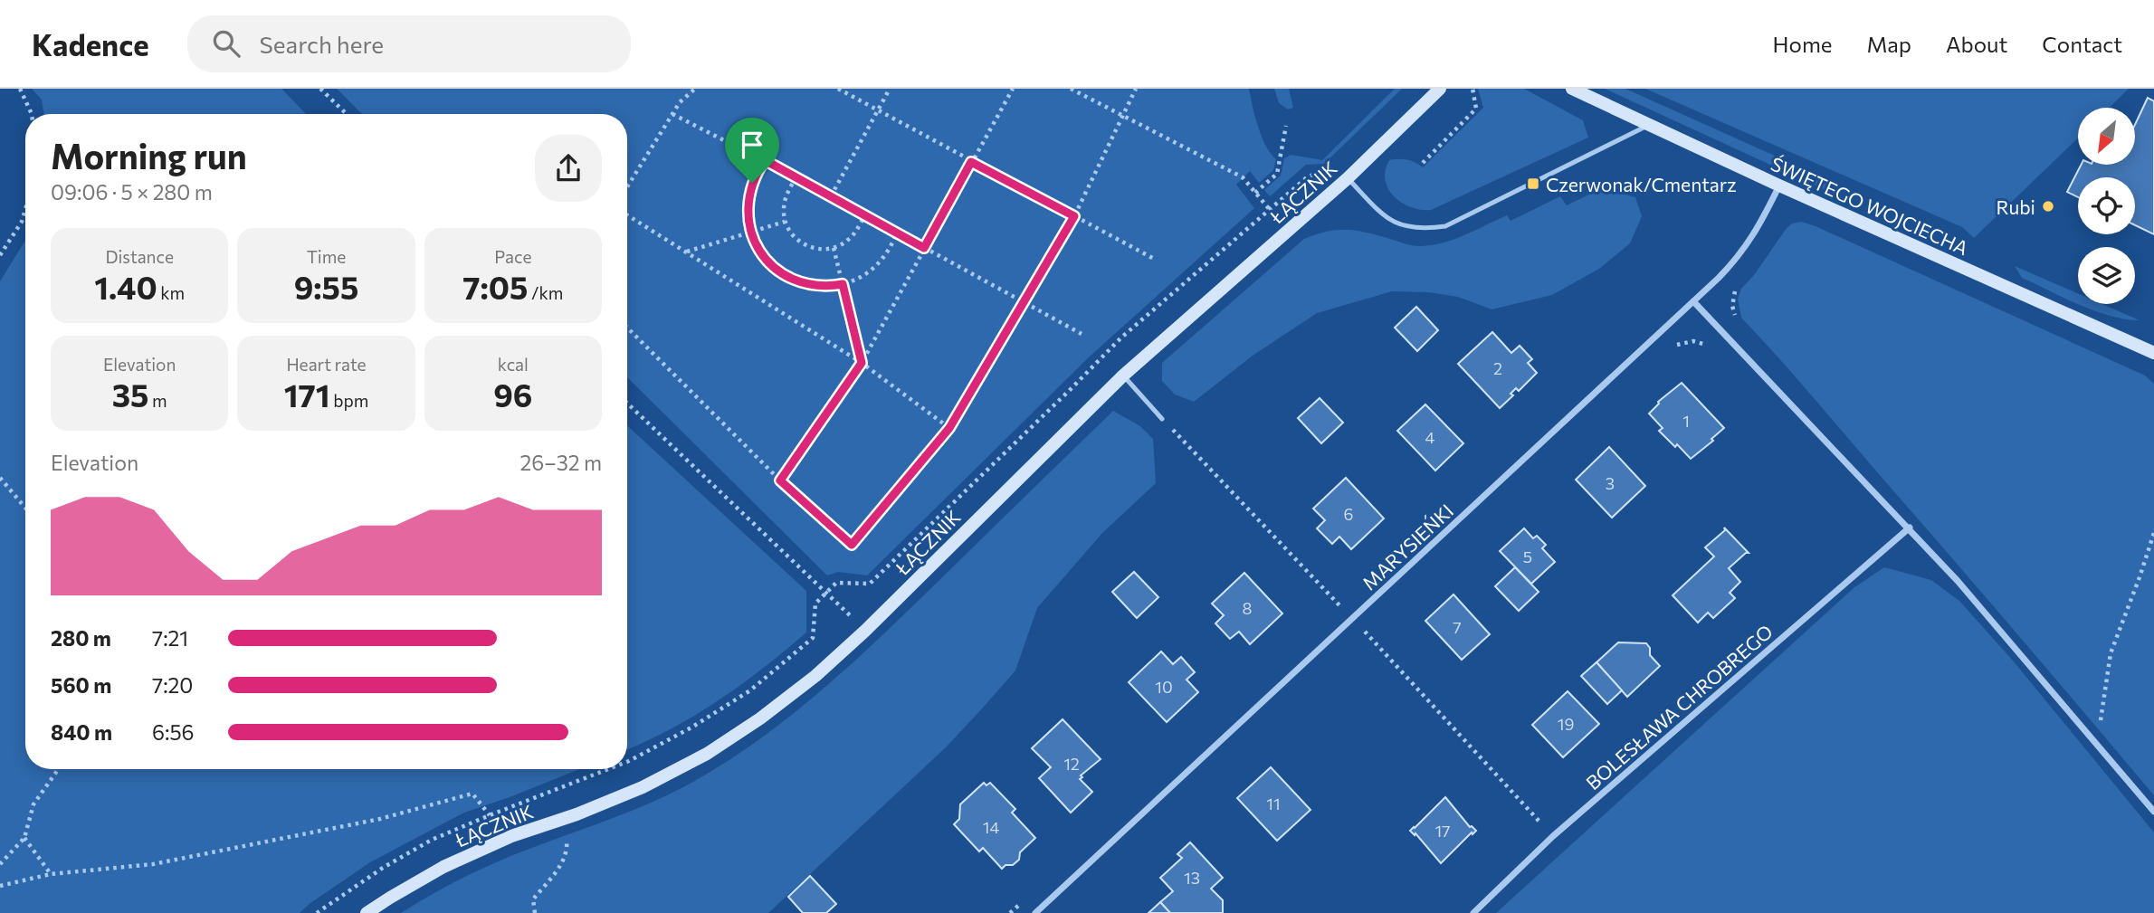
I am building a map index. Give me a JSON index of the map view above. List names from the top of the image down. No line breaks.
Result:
{"streets":{"street":["ŁĄCZNIK","ŚWIĘTEGO WOJCIECHA","MARYSIEŃKI","BOLESŁAWA CHROBREGO"]},"crossings":[["ŚWIĘTEGO WOJCIECHA","MARYSIEŃKI"]],"places":{"transit":["Czerwonak/Cmentarz"],"other":["Rubi"]},"house_numbers":["2","1","4","3","6","5","8","7","10","19","12","11","14","17","13"],"north":"bottom left","page":{"header":"Kadence","search":"Search here","nav":["Home","Map","About","Contact"],"heading":["Morning run","09:06 · 5 × 280 m"],"stats":[["Distance","1.40 km"],["Time","9:55"],["Pace","7:05 /km"],["Elevation","35 m"],["Heart rate","171 bpm"],["kcal","96"]],"chart":["Elevation","26–32 m"],"list":[{"name":"280 m","note":"7:21"},{"name":"560 m","note":"7:20"},{"name":"840 m","note":"6:56"}]}}
